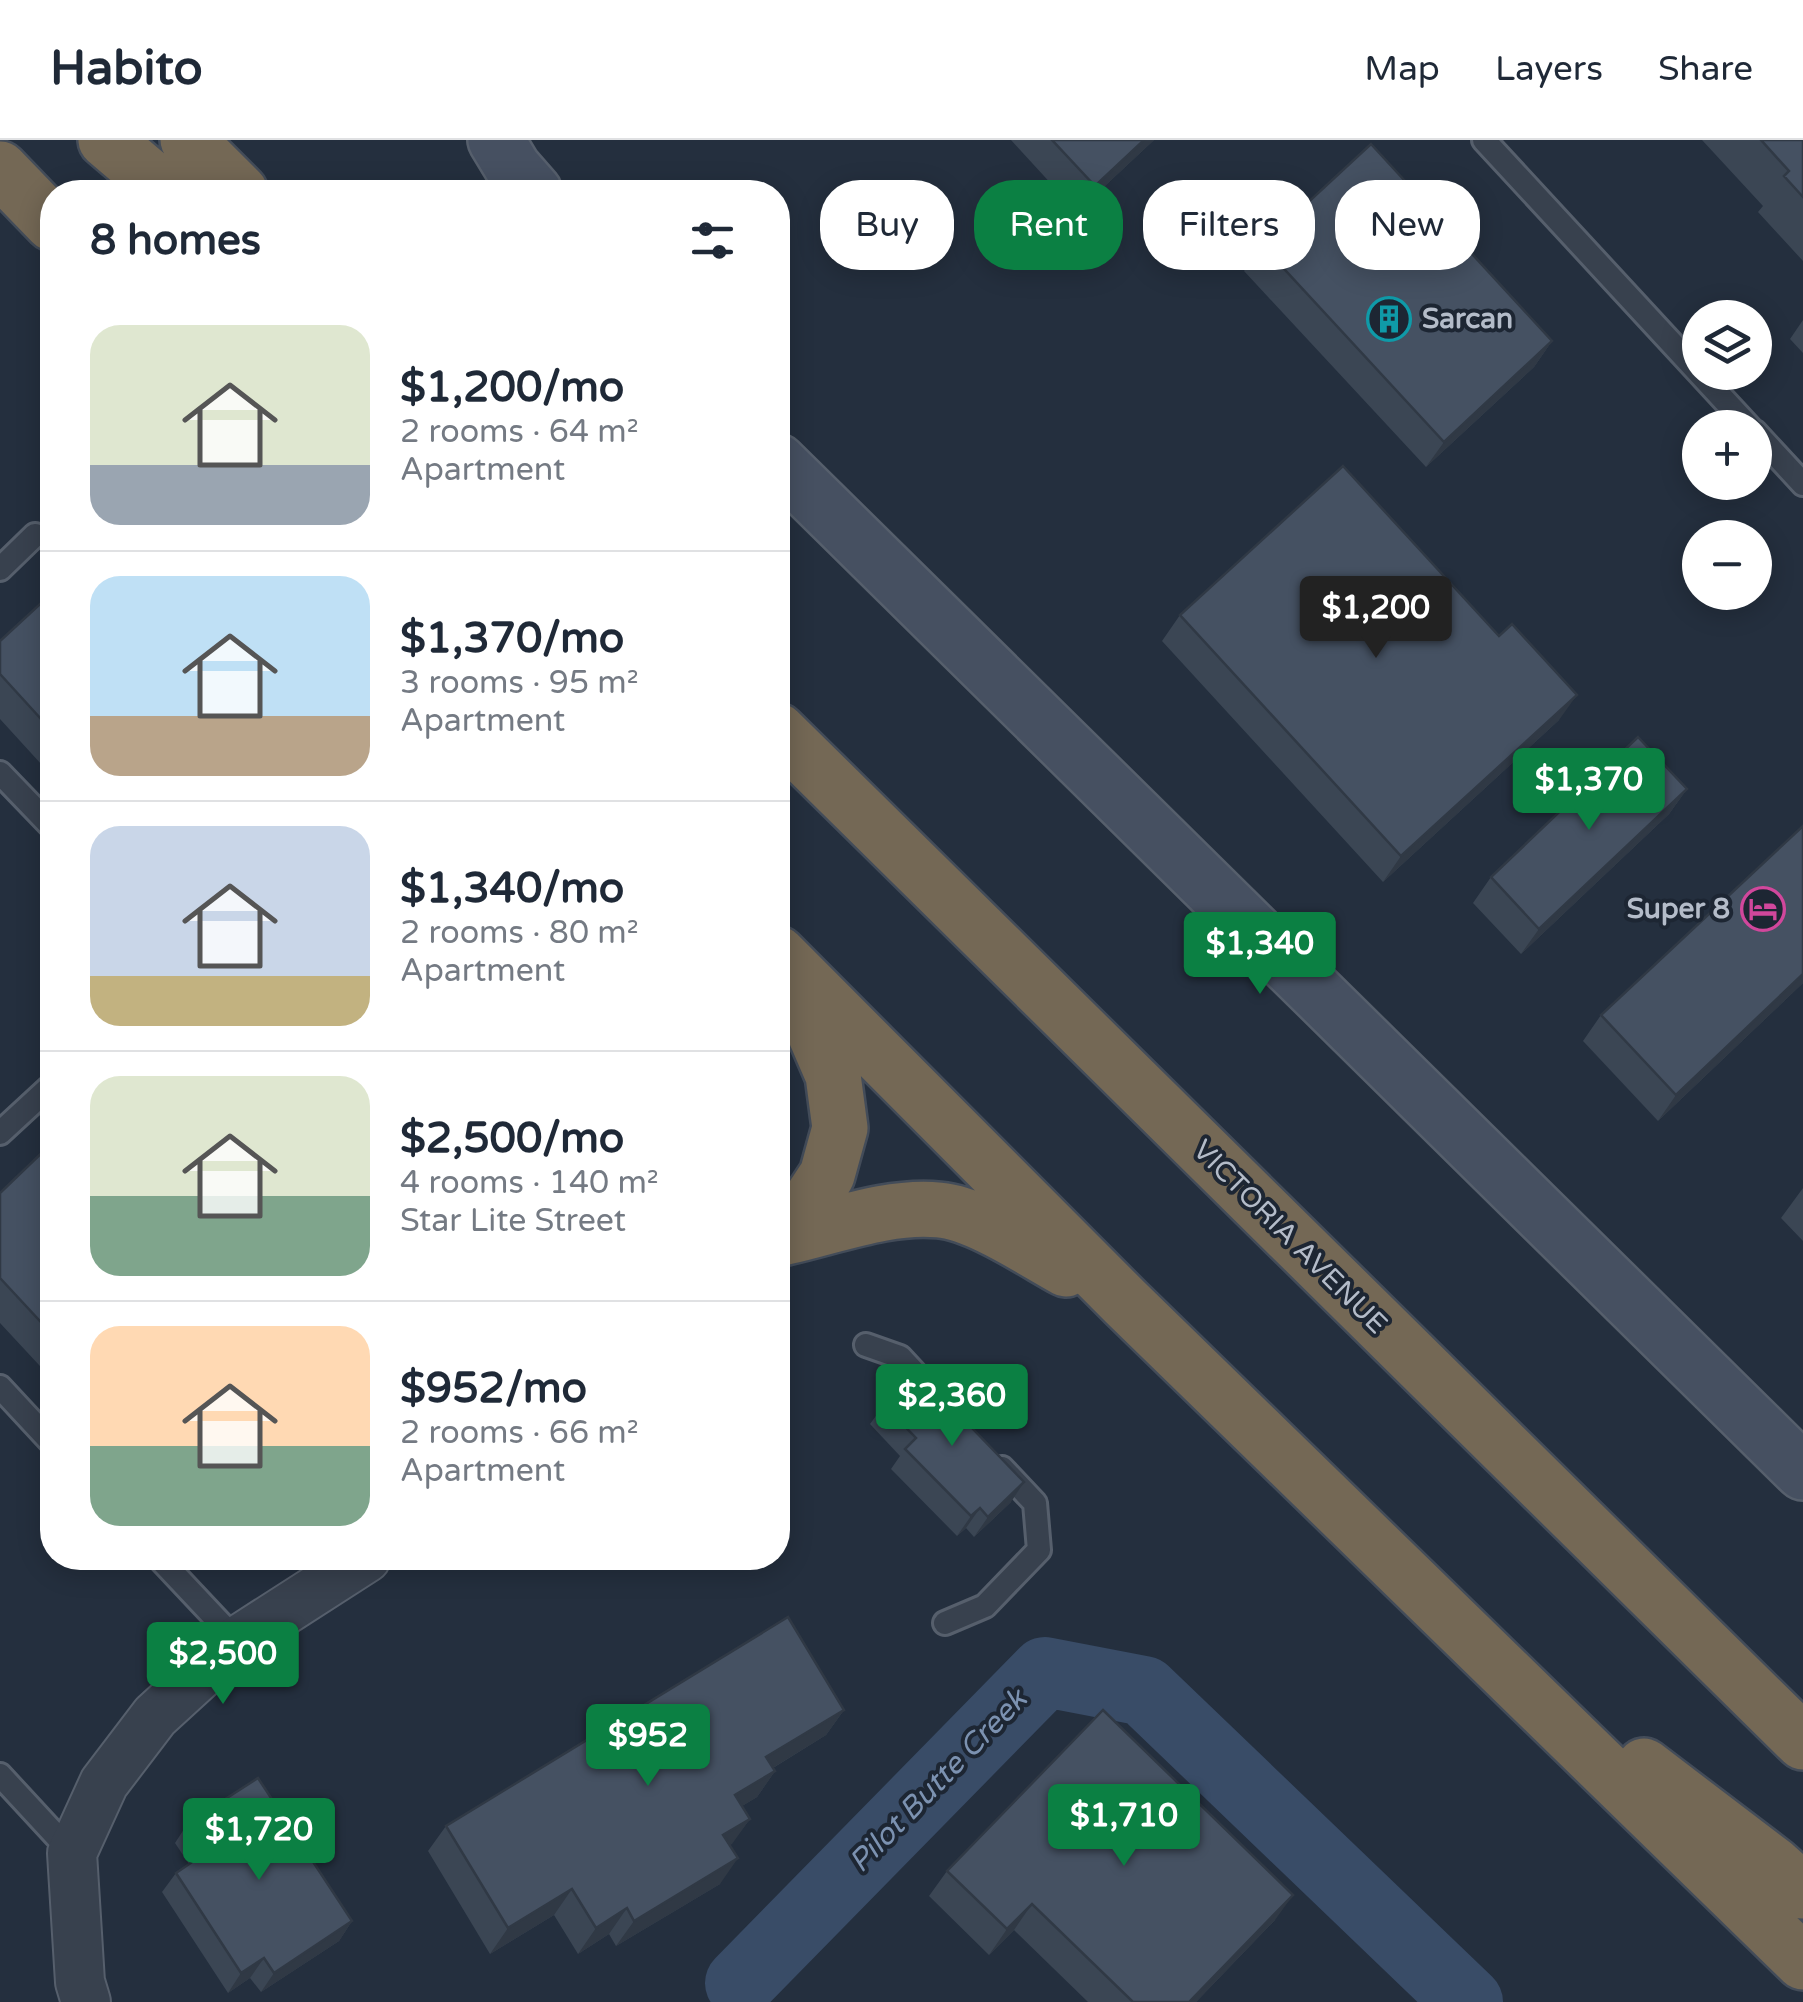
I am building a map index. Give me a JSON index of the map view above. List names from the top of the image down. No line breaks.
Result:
{"streets":{"highway":["VICTORIA AVENUE"]},"water":["Pilot Butte Creek"],"places":{"building":["Sarcan"],"hotel":["Super 8"]},"page":{"header":"Habito","nav":["Map","Layers","Share"],"chip":["Buy","Rent","Filters","New"],"heading":"8 homes","map_buttons":["+","−"],"list":[{"name":"$1,200/mo","note":"2 rooms · 64 m² · Apartment"},{"name":"$1,370/mo","note":"3 rooms · 95 m² · Apartment"},{"name":"$1,340/mo","note":"2 rooms · 80 m² · Apartment"},{"name":"$2,500/mo","note":"4 rooms · 140 m² · Star Lite Street"},{"name":"$952/mo","note":"2 rooms · 66 m² · Apartment"}],"price":["$1,200","$1,370","$1,340","$2,360","$2,500","$952","$1,710","$1,720"]}}
